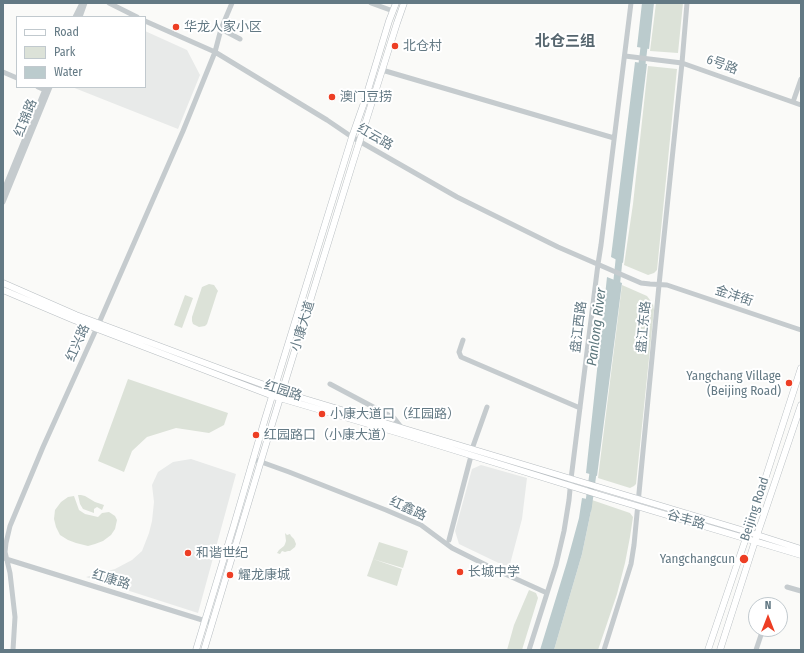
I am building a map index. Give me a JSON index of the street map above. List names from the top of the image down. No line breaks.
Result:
{"streets":{"main road":["小康大道","红园路","Beijing Road","谷丰路"],"street":["6号路","红锦路","红云路","金沣街","盘江西路","盘江东路","红兴路","红鑫路","红康路"]},"crossings":[["6号路","盘江西路"],["6号路","盘江东路"],["红云路","金沣街"],["红云路","小康大道"],["红云路","盘江西路"],["红云路","红兴路"],["金沣街","盘江东路"],["小康大道","红园路"],["小康大道","红鑫路"],["小康大道","红康路"],["盘江西路","红园路"],["盘江西路","红鑫路"],["盘江西路","谷丰路"],["盘江东路","谷丰路"],["红兴路","红园路"],["红兴路","红康路"],["红园路","谷丰路"],["Beijing Road","谷丰路"]],"districts":["北仓三组"],"water":["Panlong River"],"places":["华龙人家小区","北仓村","澳门豆捞","Yangchang Village (Beijing Road)","小康大道口（红园路）","红园路口（小康大道）","和谐世纪","Yangchangcun","长城中学","耀龙康城"],"legend":["Road","Park","Water"],"north":"top"}
